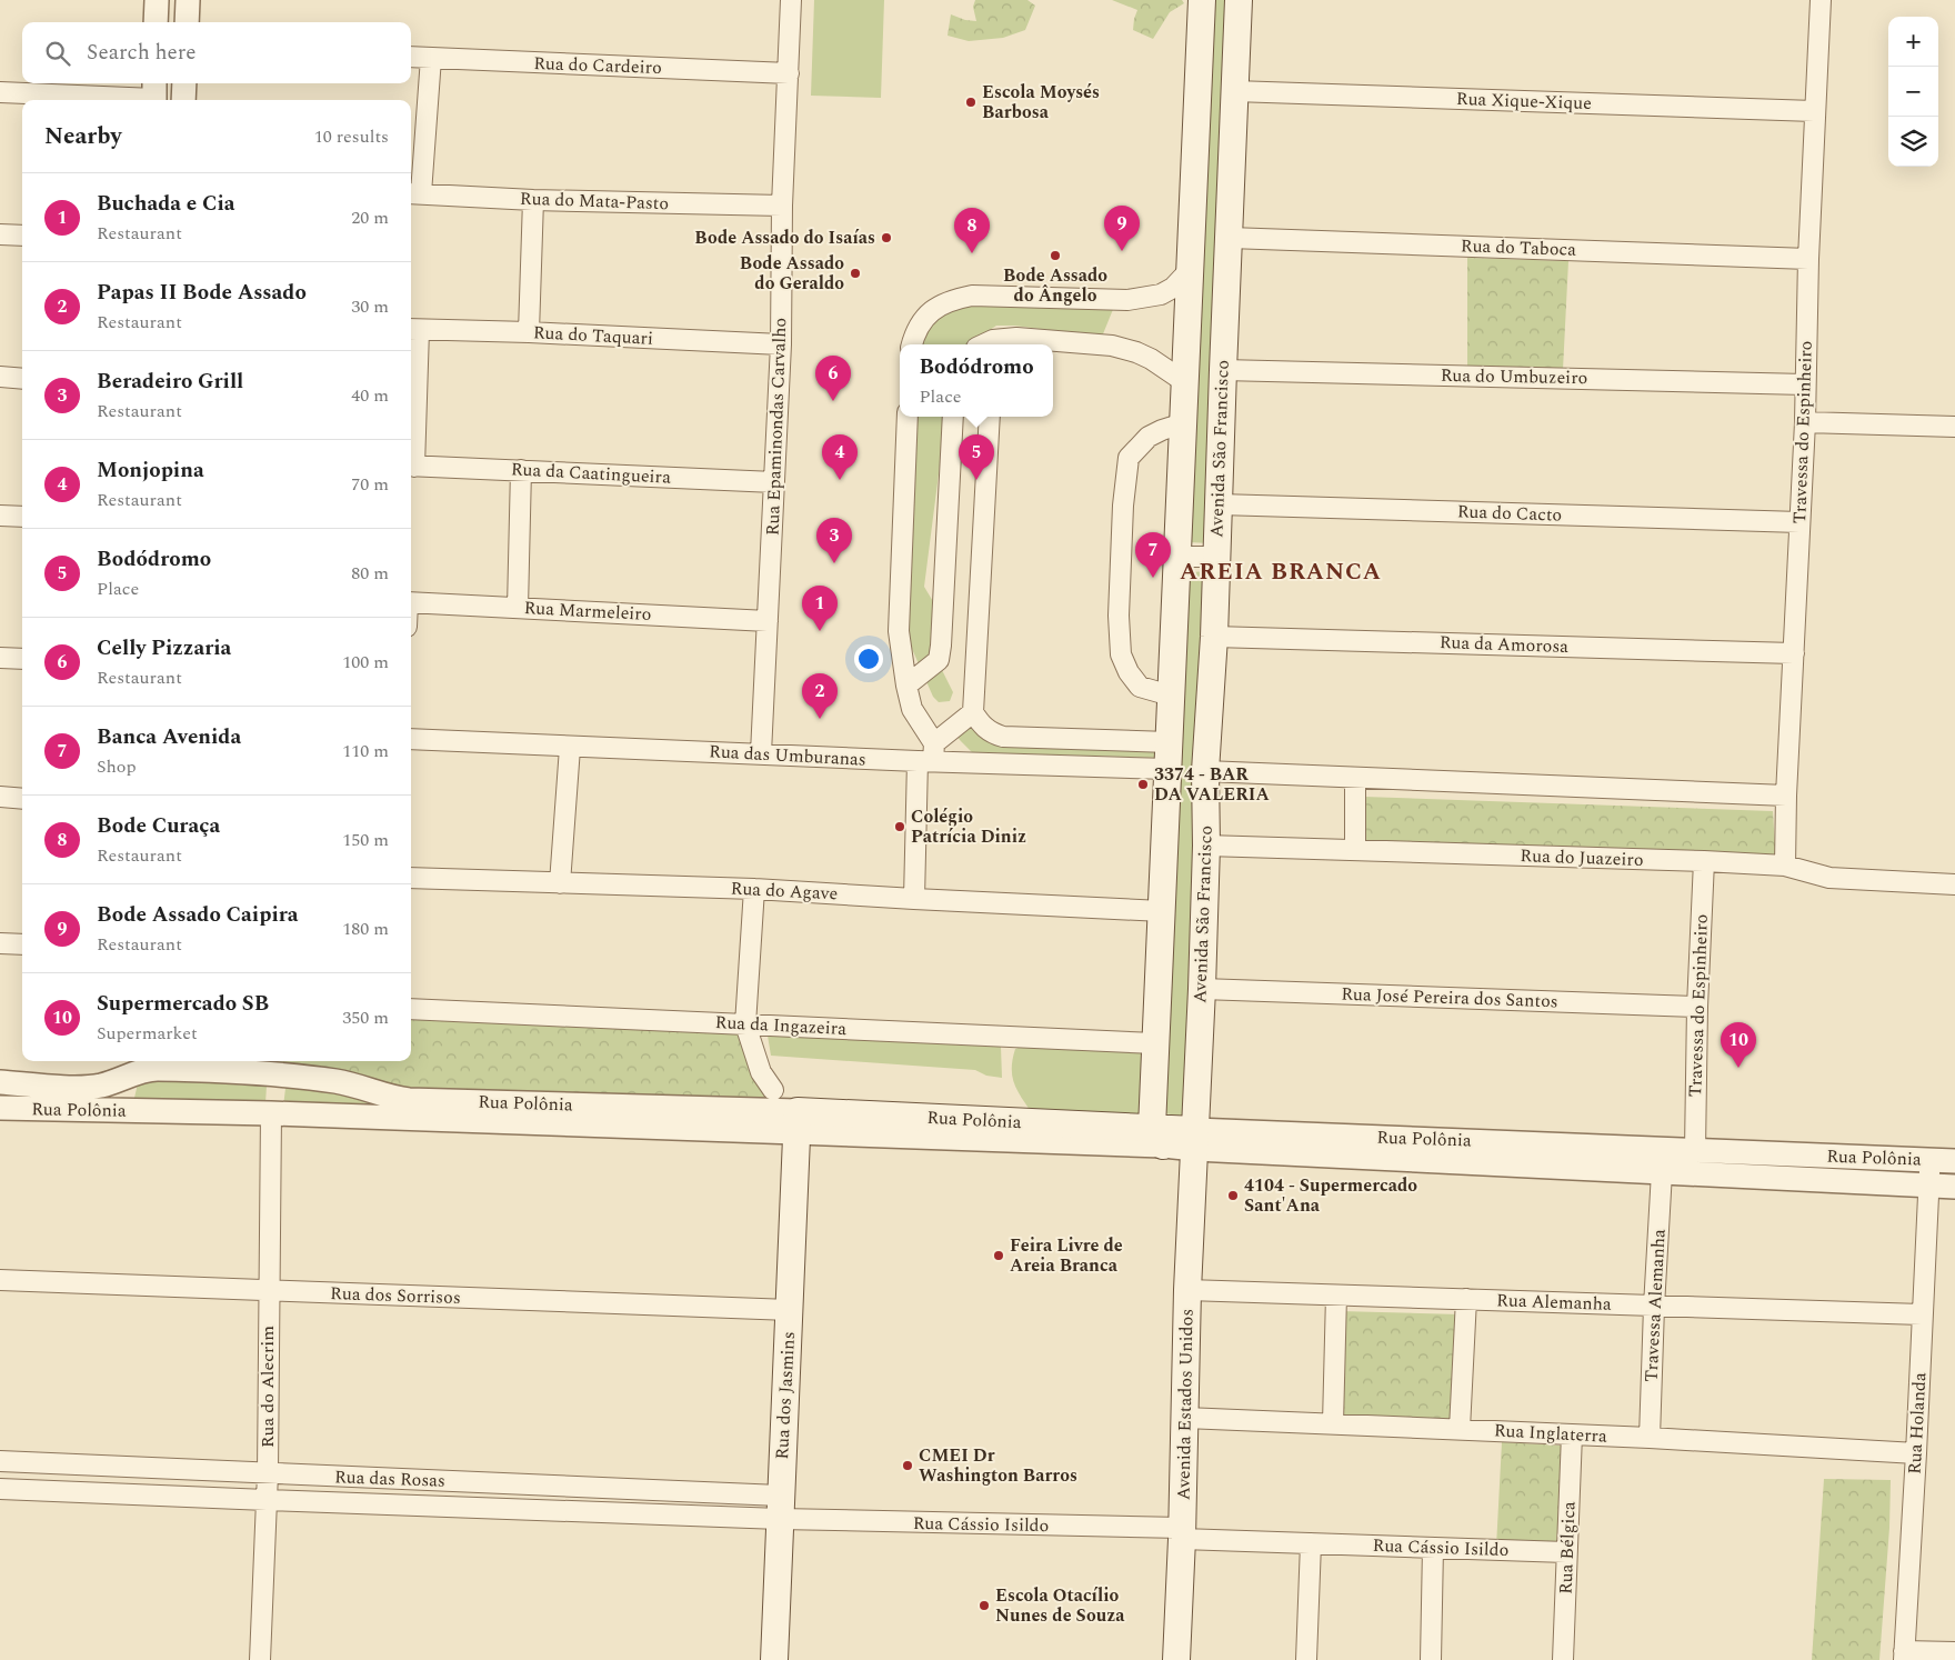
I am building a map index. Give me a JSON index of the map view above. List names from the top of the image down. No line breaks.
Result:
{"streets":{"main road":["Avenida São Francisco","Rua Polônia","Rua dos Jasmins","Avenida Estados Unidos"],"street":["Rua do Cardeiro","Rua Xique-Xique","Rua do Mata-Pasto","Rua do Taboca","Rua do Taquari","Rua do Umbuzeiro","Rua Epaminondas Carvalho","Travessa do Espinheiro","Rua da Caatingueira","Rua do Cacto","Rua Marmeleiro","Rua da Amorosa","Rua das Umburanas","Rua do Juazeiro","Rua do Agave","Rua José Pereira dos Santos","Rua da Ingazeira","Rua dos Sorrisos","Rua Alemanha","Travessa Alemanha","Rua do Alecrim","Rua Holanda","Rua Inglaterra","Rua das Rosas","Rua Cássio Isildo","Rua Bélgica"]},"crossings":[["Rua do Cardeiro","Rua Epaminondas Carvalho"],["Rua Xique-Xique","Travessa do Espinheiro"],["Rua Xique-Xique","Avenida São Francisco"],["Rua do Mata-Pasto","Rua Epaminondas Carvalho"],["Rua do Taboca","Travessa do Espinheiro"],["Rua do Taboca","Avenida São Francisco"],["Rua do Taquari","Rua Epaminondas Carvalho"],["Rua do Umbuzeiro","Travessa do Espinheiro"],["Rua do Umbuzeiro","Avenida São Francisco"],["Rua Epaminondas Carvalho","Rua da Caatingueira"],["Rua Epaminondas Carvalho","Rua Marmeleiro"],["Rua Epaminondas Carvalho","Rua das Umburanas"],["Travessa do Espinheiro","Rua do Cacto"],["Travessa do Espinheiro","Rua da Amorosa"],["Travessa do Espinheiro","Rua do Juazeiro"],["Travessa do Espinheiro","Rua José Pereira dos Santos"],["Travessa do Espinheiro","Rua Polônia"],["Avenida São Francisco","Rua do Cacto"],["Avenida São Francisco","Rua da Amorosa"],["Avenida São Francisco","Rua das Umburanas"],["Avenida São Francisco","Rua do Juazeiro"],["Avenida São Francisco","Rua do Agave"],["Avenida São Francisco","Rua José Pereira dos Santos"],["Avenida São Francisco","Rua da Ingazeira"],["Avenida São Francisco","Rua Polônia"],["Avenida São Francisco","Avenida Estados Unidos"],["Rua Polônia","Travessa Alemanha"],["Rua Polônia","Rua do Alecrim"],["Rua Polônia","Rua dos Jasmins"],["Rua Polônia","Avenida Estados Unidos"],["Rua Polônia","Rua Holanda"],["Rua dos Sorrisos","Rua do Alecrim"],["Rua dos Sorrisos","Rua dos Jasmins"],["Rua Alemanha","Travessa Alemanha"],["Rua Alemanha","Avenida Estados Unidos"],["Rua Alemanha","Rua Holanda"],["Travessa Alemanha","Rua Inglaterra"],["Rua do Alecrim","Rua das Rosas"],["Rua dos Jasmins","Rua das Rosas"],["Rua dos Jasmins","Rua Cássio Isildo"],["Avenida Estados Unidos","Rua Inglaterra"],["Avenida Estados Unidos","Rua Cássio Isildo"],["Rua Holanda","Rua Inglaterra"],["Rua Inglaterra","Rua Bélgica"],["Rua das Rosas","Rua Cássio Isildo"],["Rua Cássio Isildo","Rua Bélgica"]],"districts":["AREIA BRANCA"],"places":["Escola Moysés Barbosa","Bode Assado do Isaías","Bode Assado do Ângelo","Bode Assado do Geraldo","3374 - BAR DA VALERIA","Colégio Patrícia Diniz","4104 - Supermercado Sant'Ana","Feira Livre de Areia Branca","CMEI Dr Washington Barros","Escola Otacílio Nunes de Souza"],"page":{"map_buttons":["+","−"],"search":"Search here","heading":["Nearby","10 results"],"list":[{"mark":"1","name":"Buchada e Cia","note":"Restaurant","value":"20 m"},{"mark":"2","name":"Papas II Bode Assado","note":"Restaurant","value":"30 m"},{"mark":"3","name":"Beradeiro Grill","note":"Restaurant","value":"40 m"},{"mark":"4","name":"Monjopina","note":"Restaurant","value":"70 m"},{"mark":"5","name":"Bodódromo","note":"Place","value":"80 m"},{"mark":"6","name":"Celly Pizzaria","note":"Restaurant","value":"100 m"},{"mark":"7","name":"Banca Avenida","note":"Shop","value":"110 m"},{"mark":"8","name":"Bode Curaça","note":"Restaurant","value":"150 m"},{"mark":"9","name":"Bode Assado Caipira","note":"Restaurant","value":"180 m"},{"mark":"10","name":"Supermercado SB","note":"Supermarket","value":"350 m"}],"pins":["9","8","6","4","5","3","7","1","2","10"],"popup":["Bodódromo","Place"]}}
